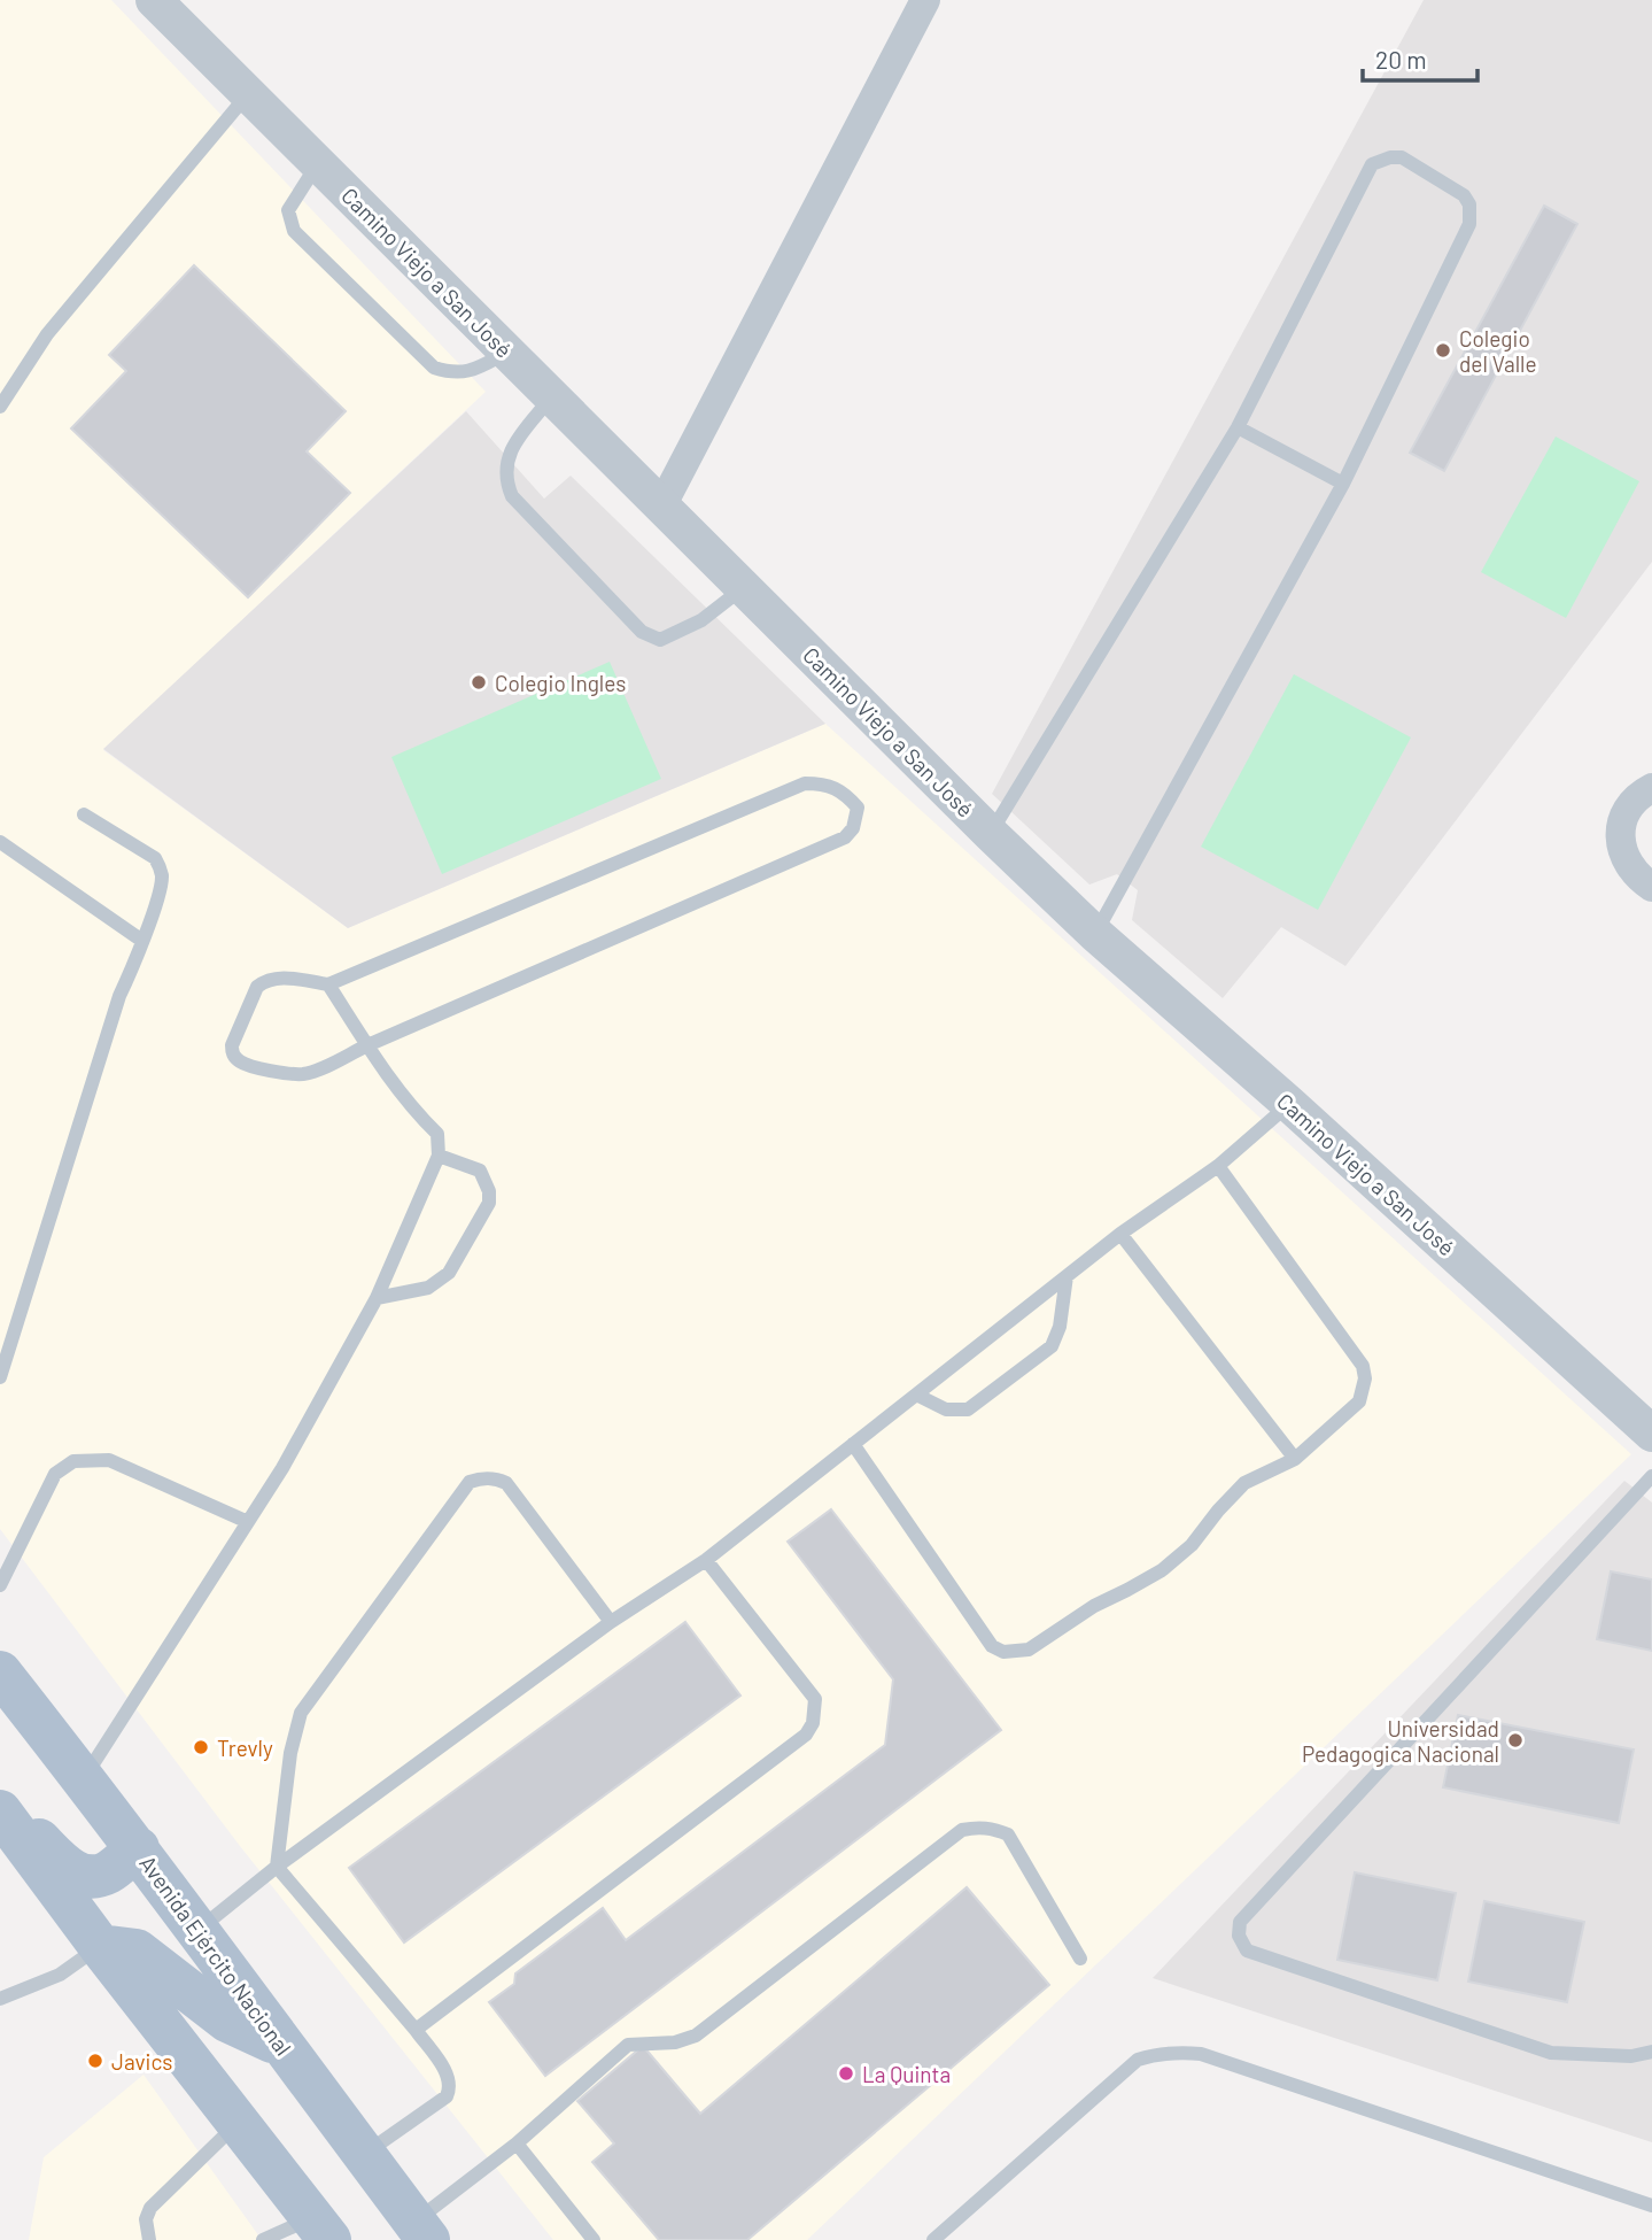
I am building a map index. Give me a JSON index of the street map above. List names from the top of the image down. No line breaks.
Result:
{"streets":{"main road":["Avenida Ejército Nacional"],"street":["Camino Viejo a San José"]},"places":["Colegio del Valle","Colegio Ingles","Universidad Pedagogica Nacional","Trevly","Javics","La Quinta"],"scale_bar":"20 m"}
